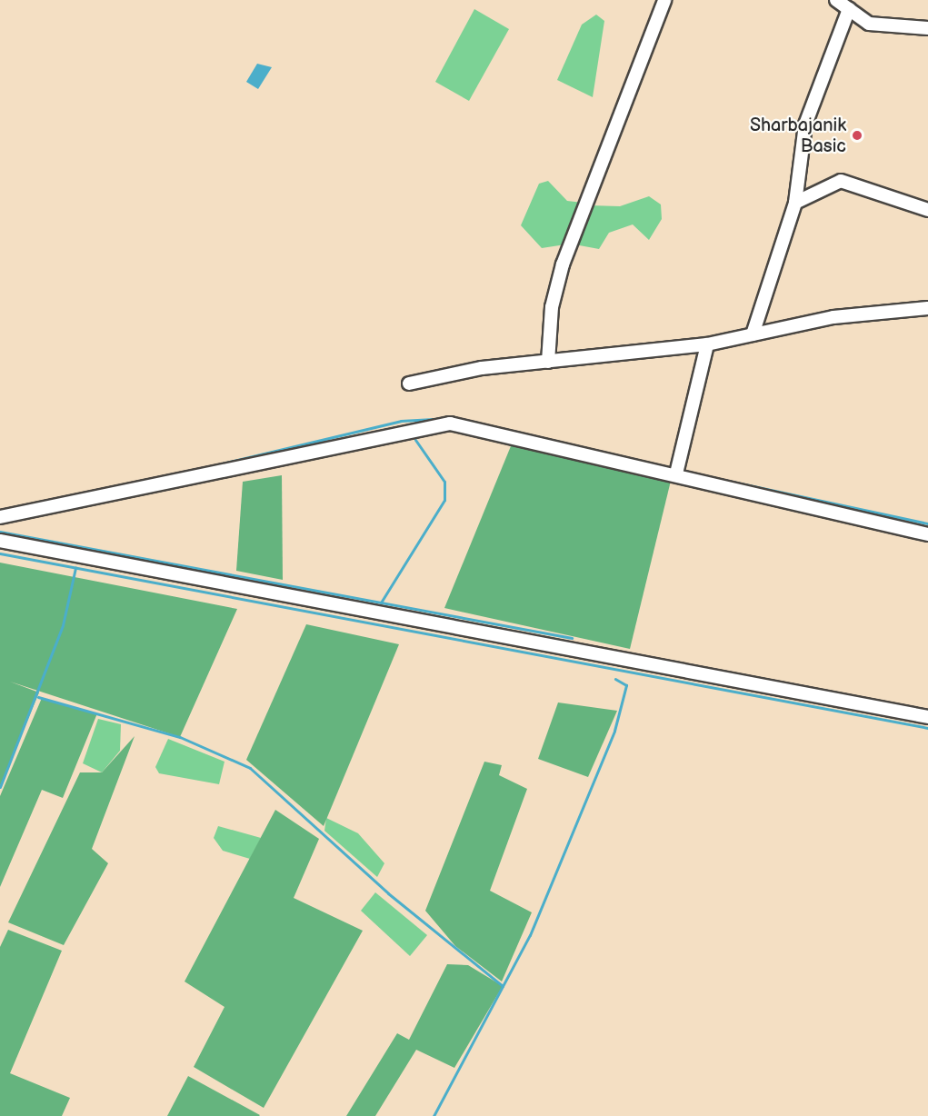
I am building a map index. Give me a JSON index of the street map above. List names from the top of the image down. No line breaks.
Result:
{"places":["Sharbajanik Basic"]}
